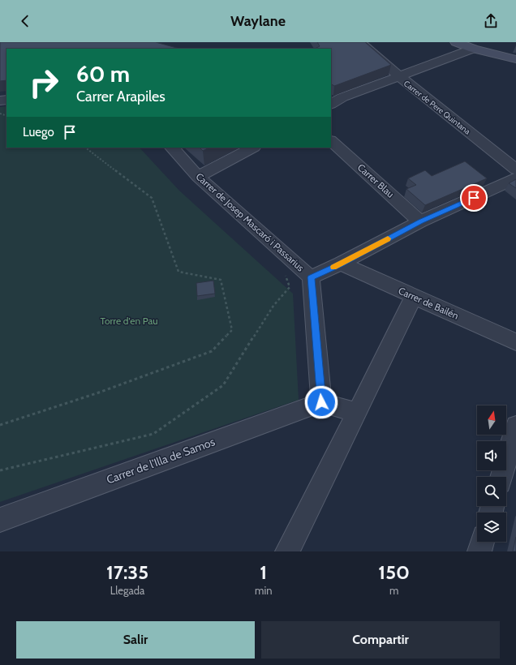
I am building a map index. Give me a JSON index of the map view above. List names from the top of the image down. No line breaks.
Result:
{"streets":{"street":["Carrer de Pere Quintana","Carrer Blau","Carrer de Josep Mascaró i Passarius","Carrer de Bailén","Carrer de l'Illa de Samos"]},"crossings":[["Carrer de Josep Mascaró i Passarius","Carrer de l'Illa de Samos"]],"parks":["Torre d'en Pau"],"north":"top","page":{"header":"Waylane","turn":["60 m","Carrer Arapiles"],"then":"Luego","eta":["17:35","Llegada","1","min","150","m"],"buttons":["Salir","Compartir"]}}
